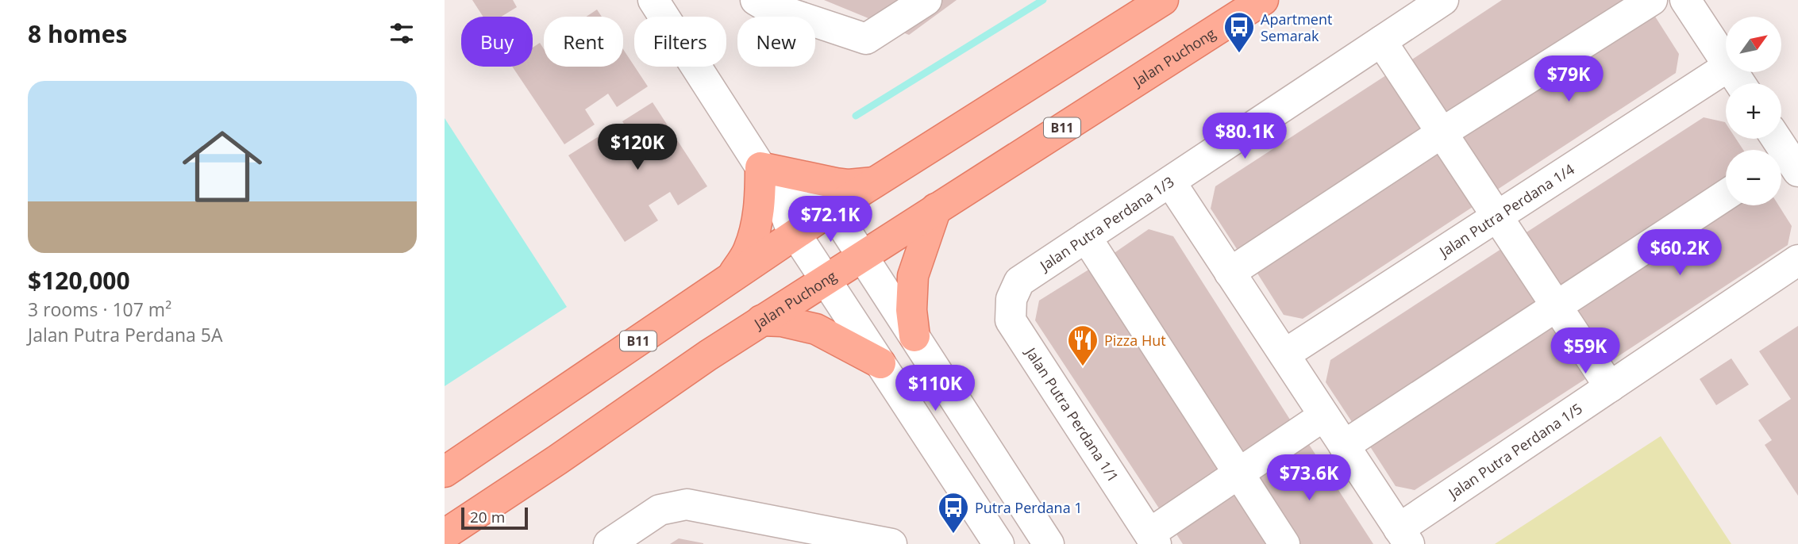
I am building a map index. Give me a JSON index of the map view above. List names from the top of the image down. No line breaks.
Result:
{"streets":{"main road":["Jalan Puchong","B11"],"street":["Jalan Putra Perdana 1/4","Jalan Putra Perdana 1/3","Jalan Putra Perdana 1/1","Jalan Putra Perdana 1/5"]},"crossings":[["Jalan Putra Perdana 1/3","Jalan Putra Perdana 1/1"]],"places":{"bus stop":["Apartment Semarak","Putra Perdana 1"],"restaurant":["Pizza Hut"]},"scale_bar":"20 m","north":"top right","page":{"heading":"8 homes","map_buttons":["+","−"],"chip":["Buy","Rent","Filters","New"],"price":["$79K","$80.1K","$120K","$72.1K","$60.2K","$59K","$110K","$73.6K"],"list":[{"name":"$120,000","note":"3 rooms · 107 m² · Jalan Putra Perdana 5A"}],"scale":"20 m"}}
